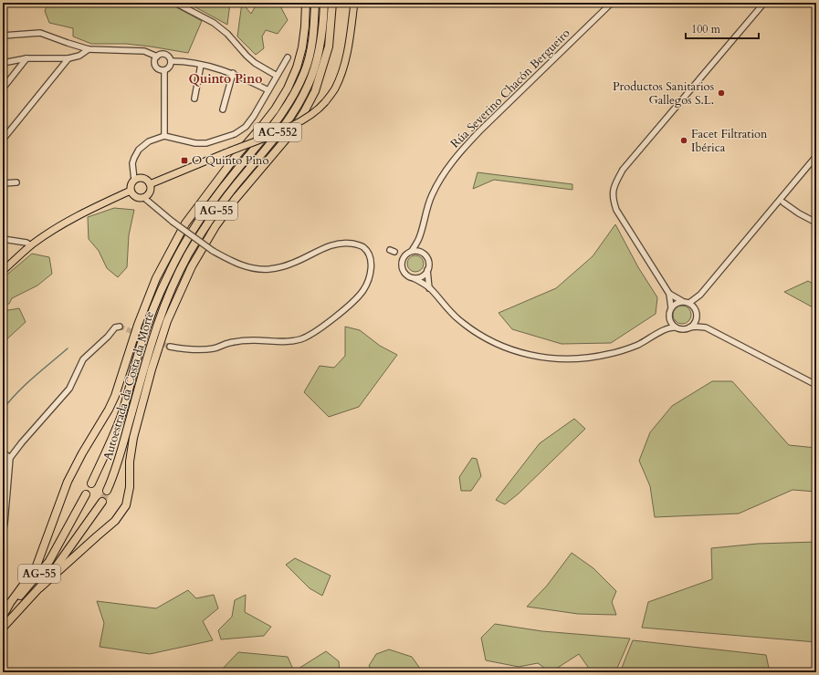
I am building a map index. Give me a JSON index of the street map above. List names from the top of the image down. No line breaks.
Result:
{"streets":{"highway":["AG-55","Autoestrada da Costa da Morte"],"main road":["AC-552"],"street":["Rúa Severino Chacón Bergueiro"]},"districts":["Quinto Pino"],"places":{"other":["Productos Sanitarios Gallegos S.L.","Facet Filtration Ibérica"],"transit":["O Quinto Pino"]},"scale_bar":"100 m"}
